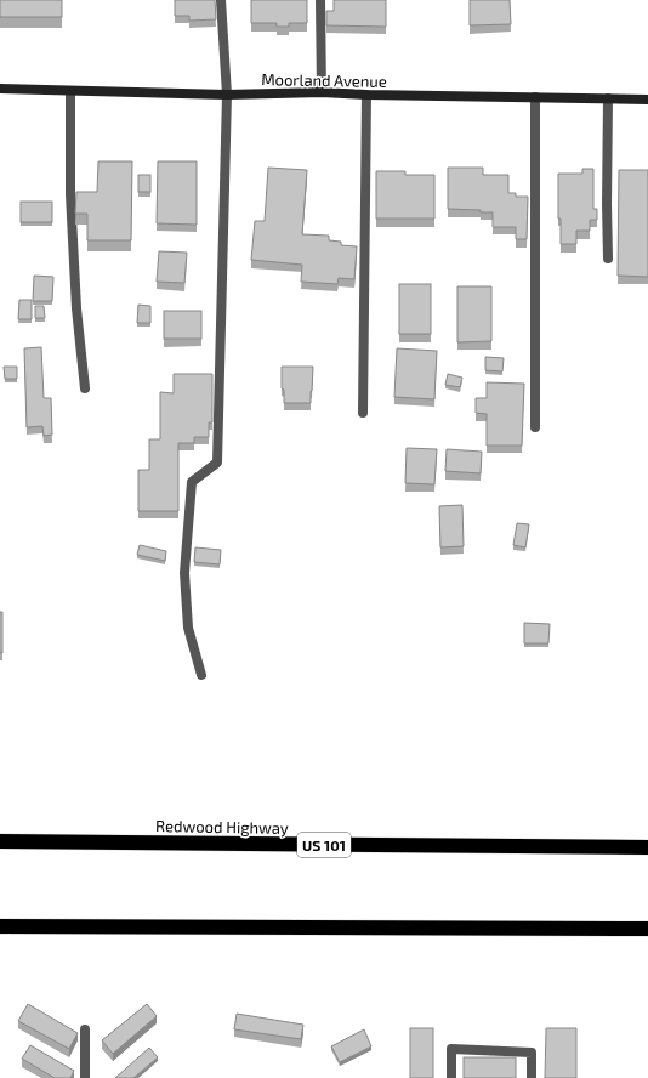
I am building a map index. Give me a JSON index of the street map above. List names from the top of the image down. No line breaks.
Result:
{"streets":{"highway":["Redwood Highway","US 101"],"street":["Moorland Avenue"]}}
